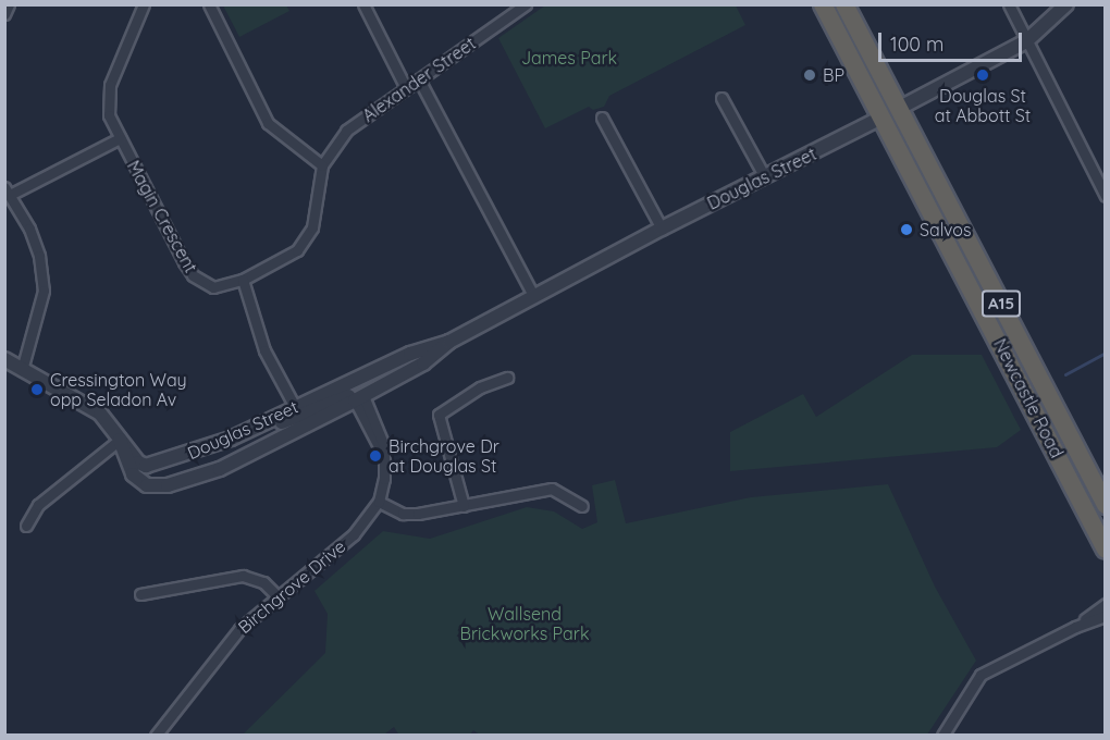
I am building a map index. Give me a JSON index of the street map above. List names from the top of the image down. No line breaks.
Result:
{"streets":{"highway":["A15","Newcastle Road"],"street":["Alexander Street","Douglas Street","Magin Crescent","Birchgrove Drive"]},"crossings":[["Alexander Street","Magin Crescent"],["Douglas Street","Newcastle Road"],["Douglas Street","Birchgrove Drive"]],"parks":["James Park","Wallsend Brickworks Park"],"places":["BP","Douglas St at Abbott St","Salvos","Cressington Way opp Seladon Av","Birchgrove Dr at Douglas St"],"scale_bar":"100 m"}
